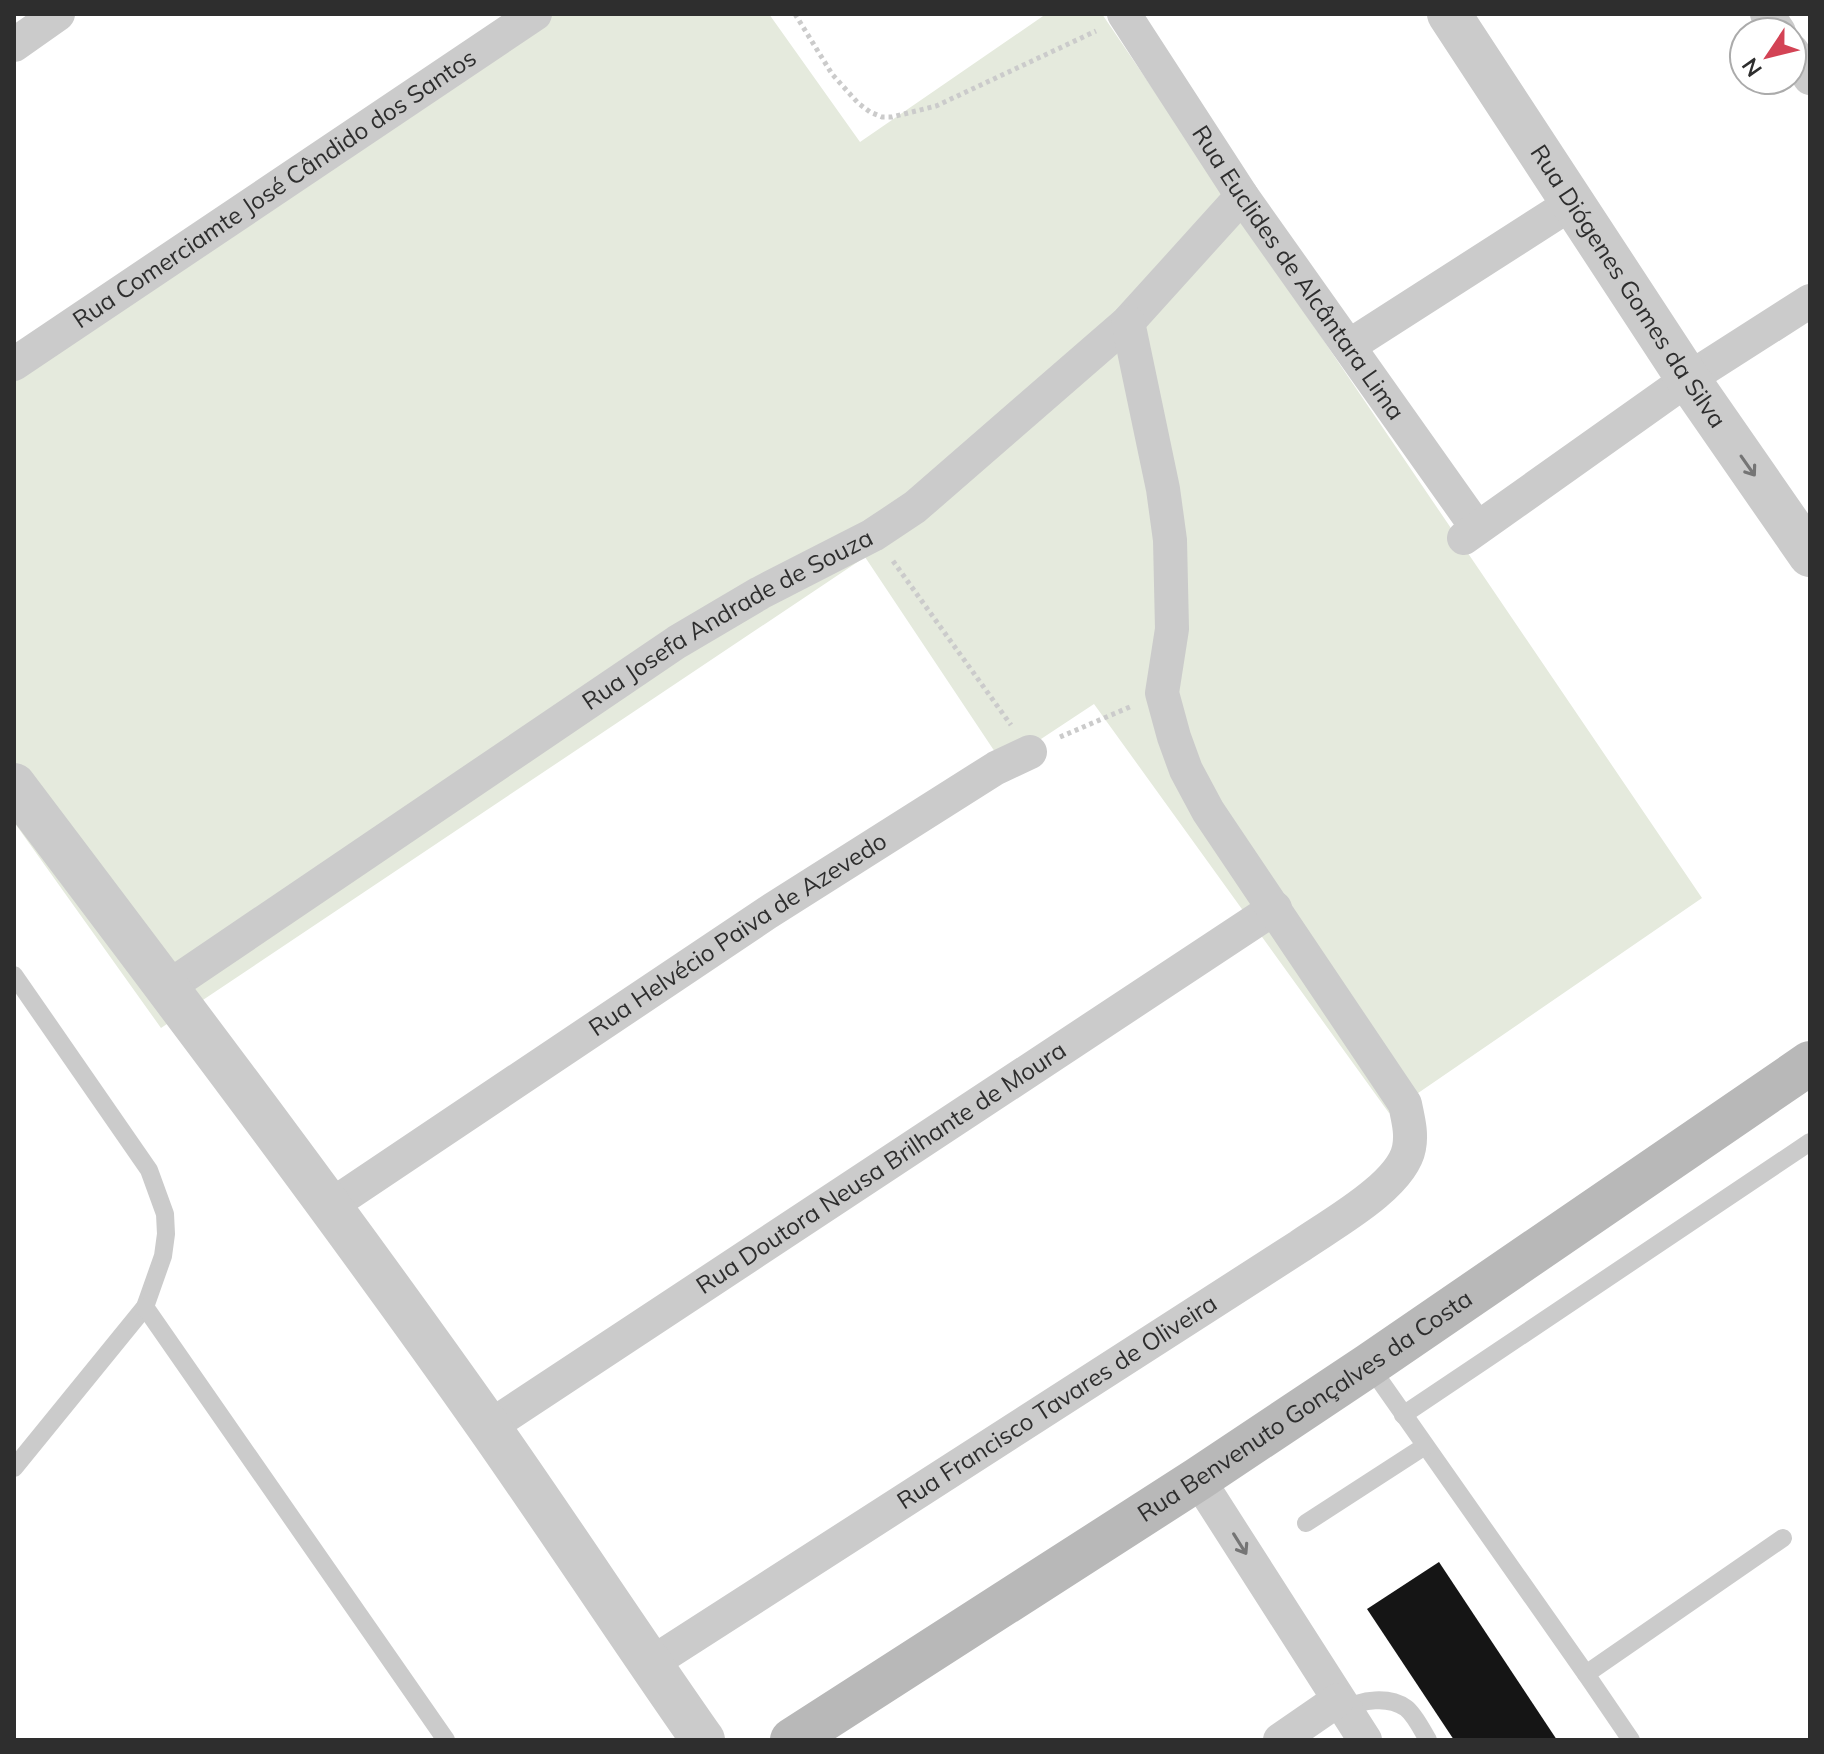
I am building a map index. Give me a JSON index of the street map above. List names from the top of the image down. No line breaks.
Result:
{"streets":{"main road":["Rua Benvenuto Gonçalves da Costa"],"street":["Rua Comerciamte José Cândido dos Santos","Rua Euclides de Alcântara Lima","Rua Diógenes Gomes da Silva","Rua Josefa Andrade de Souza","Rua Helvécio Paiva de Azevedo","Rua Doutora Neusa Brilhante de Moura","Rua Francisco Tavares de Oliveira"]},"crossings":[["Rua Euclides de Alcântara Lima","Rua Diógenes Gomes da Silva"],["Rua Euclides de Alcântara Lima","Rua Josefa Andrade de Souza"],["Rua Doutora Neusa Brilhante de Moura","Rua Francisco Tavares de Oliveira"]],"north":"bottom left"}
